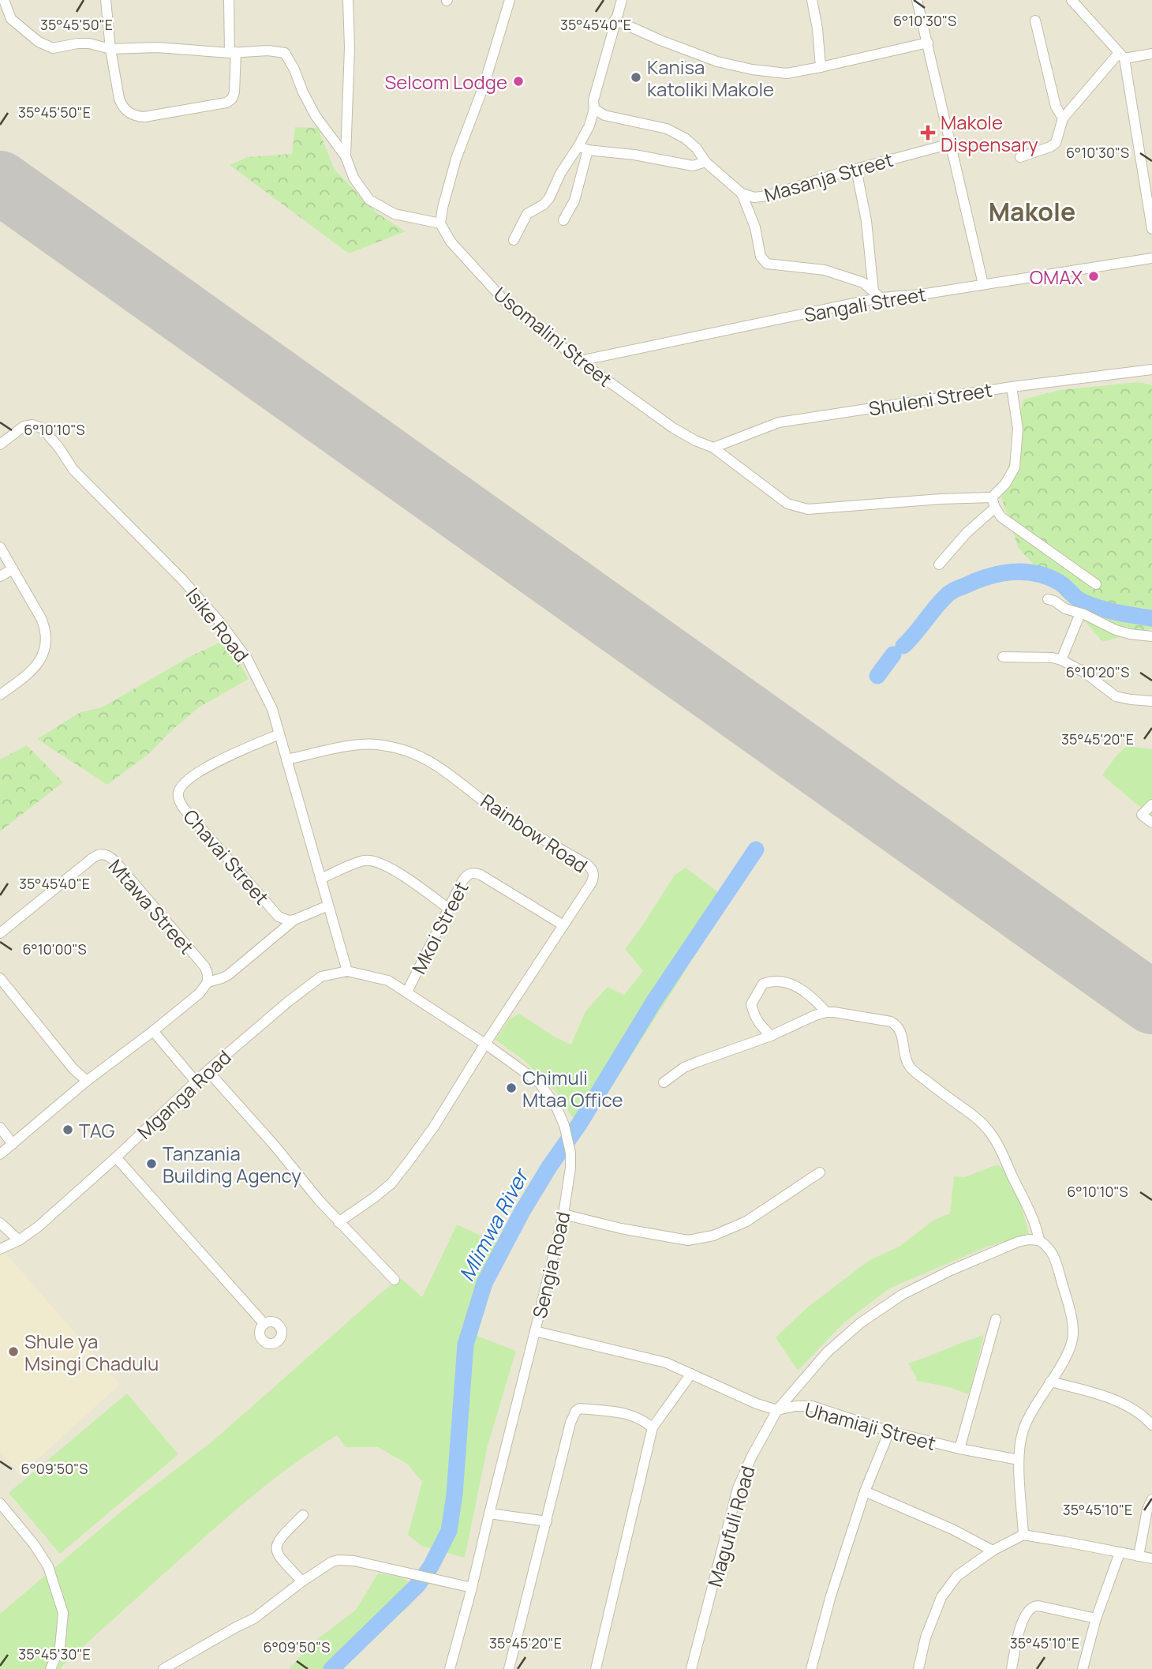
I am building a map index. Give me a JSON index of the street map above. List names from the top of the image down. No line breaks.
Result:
{"streets":{"street":["Masanja Street","Sangali Street","Usomalini Street","Shuleni Street","Isike Road","Rainbow Road","Chavai Street","Mtawa Street","Mkoi Street","Mganga Road","Sengia Road","Uhamiaji Street","Magufuli Road"]},"crossings":[["Sangali Street","Usomalini Street"],["Usomalini Street","Shuleni Street"],["Isike Road","Rainbow Road"],["Isike Road","Chavai Street"],["Isike Road","Mganga Road"],["Isike Road","Sengia Road"],["Rainbow Road","Mkoi Street"],["Rainbow Road","Sengia Road"],["Mkoi Street","Sengia Road"],["Mganga Road","Sengia Road"],["Sengia Road","Uhamiaji Street"],["Uhamiaji Street","Magufuli Road"]],"districts":["Makole"],"water":["Mlimwa River"],"places":{"other":["Kanisa katoliki Makole","Selcom Lodge","OMAX","Chimuli Mtaa Office","TAG","Tanzania Building Agency","Shule ya Msingi Chadulu"],"health":["Makole Dispensary"]},"coordinates":["6°10'30\"S","35°45'50\"E","35°45'40\"E","6°10'10\"S","6°10'20\"S","35°45'20\"E","6°10'00\"S","6°09'50\"S","35°45'10\"E","35°45'30\"E"]}
